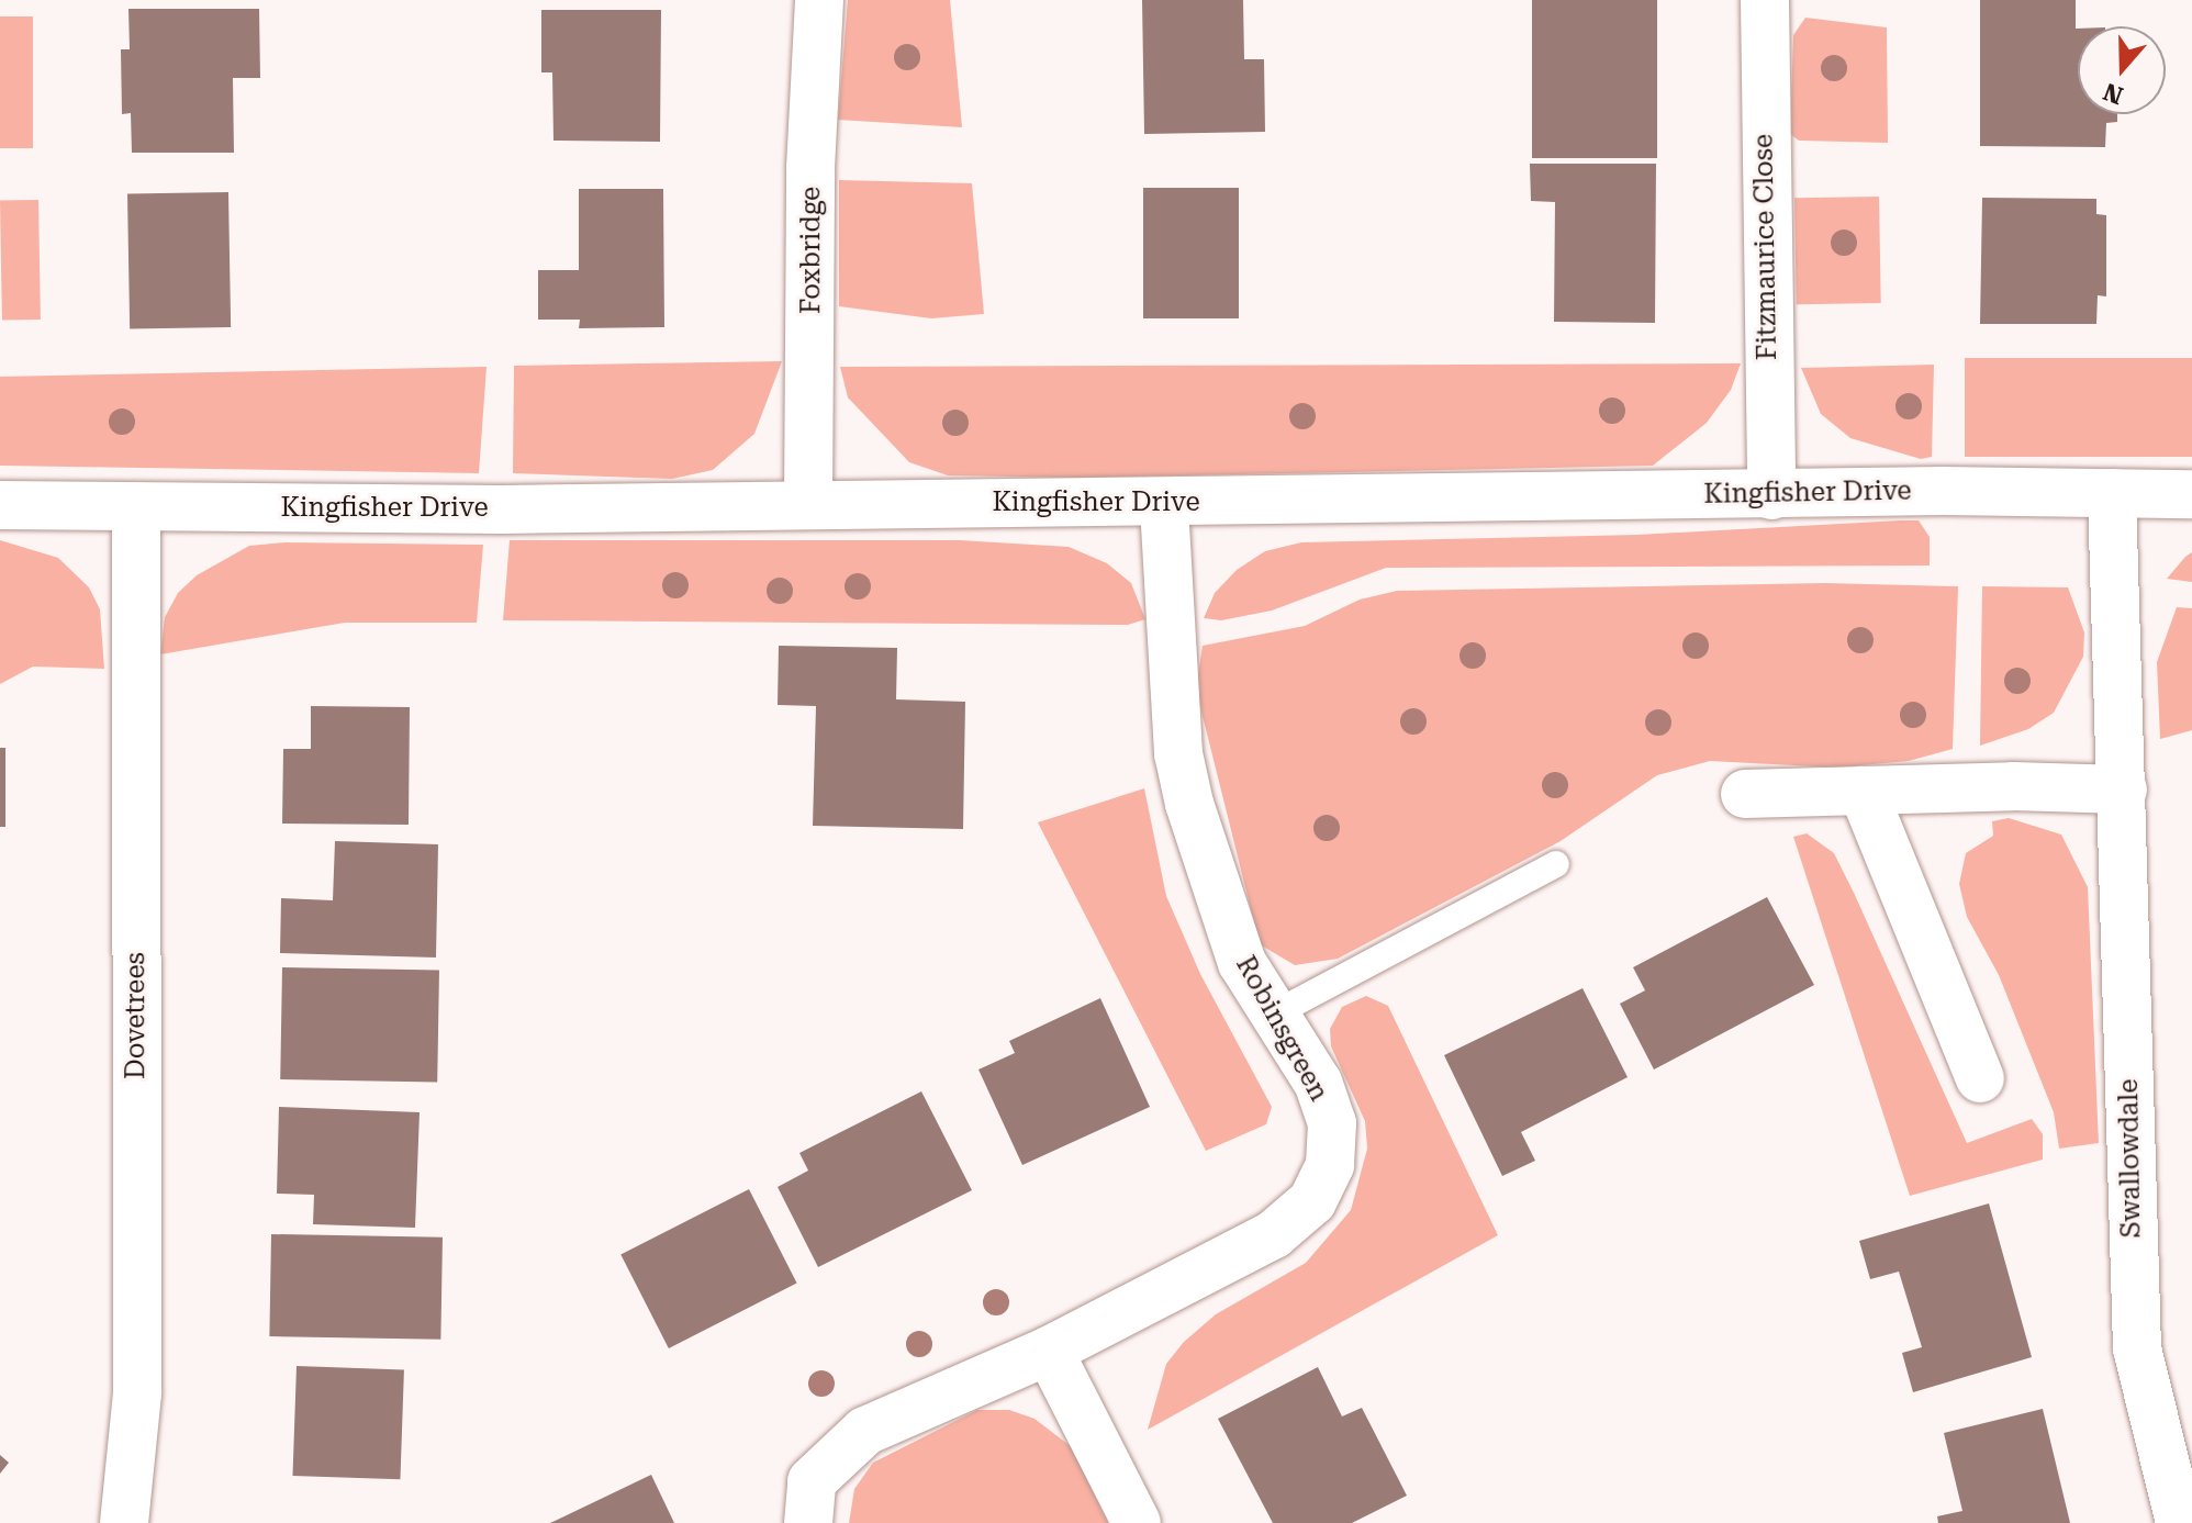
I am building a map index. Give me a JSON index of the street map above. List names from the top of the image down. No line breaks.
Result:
{"streets":{"street":["Fitzmaurice Close","Foxbridge","Kingfisher Drive","Dovetrees","Robinsgreen","Swallowdale"]},"crossings":[["Fitzmaurice Close","Kingfisher Drive"],["Foxbridge","Kingfisher Drive"],["Kingfisher Drive","Dovetrees"],["Kingfisher Drive","Robinsgreen"],["Kingfisher Drive","Swallowdale"]],"north":"bottom"}
